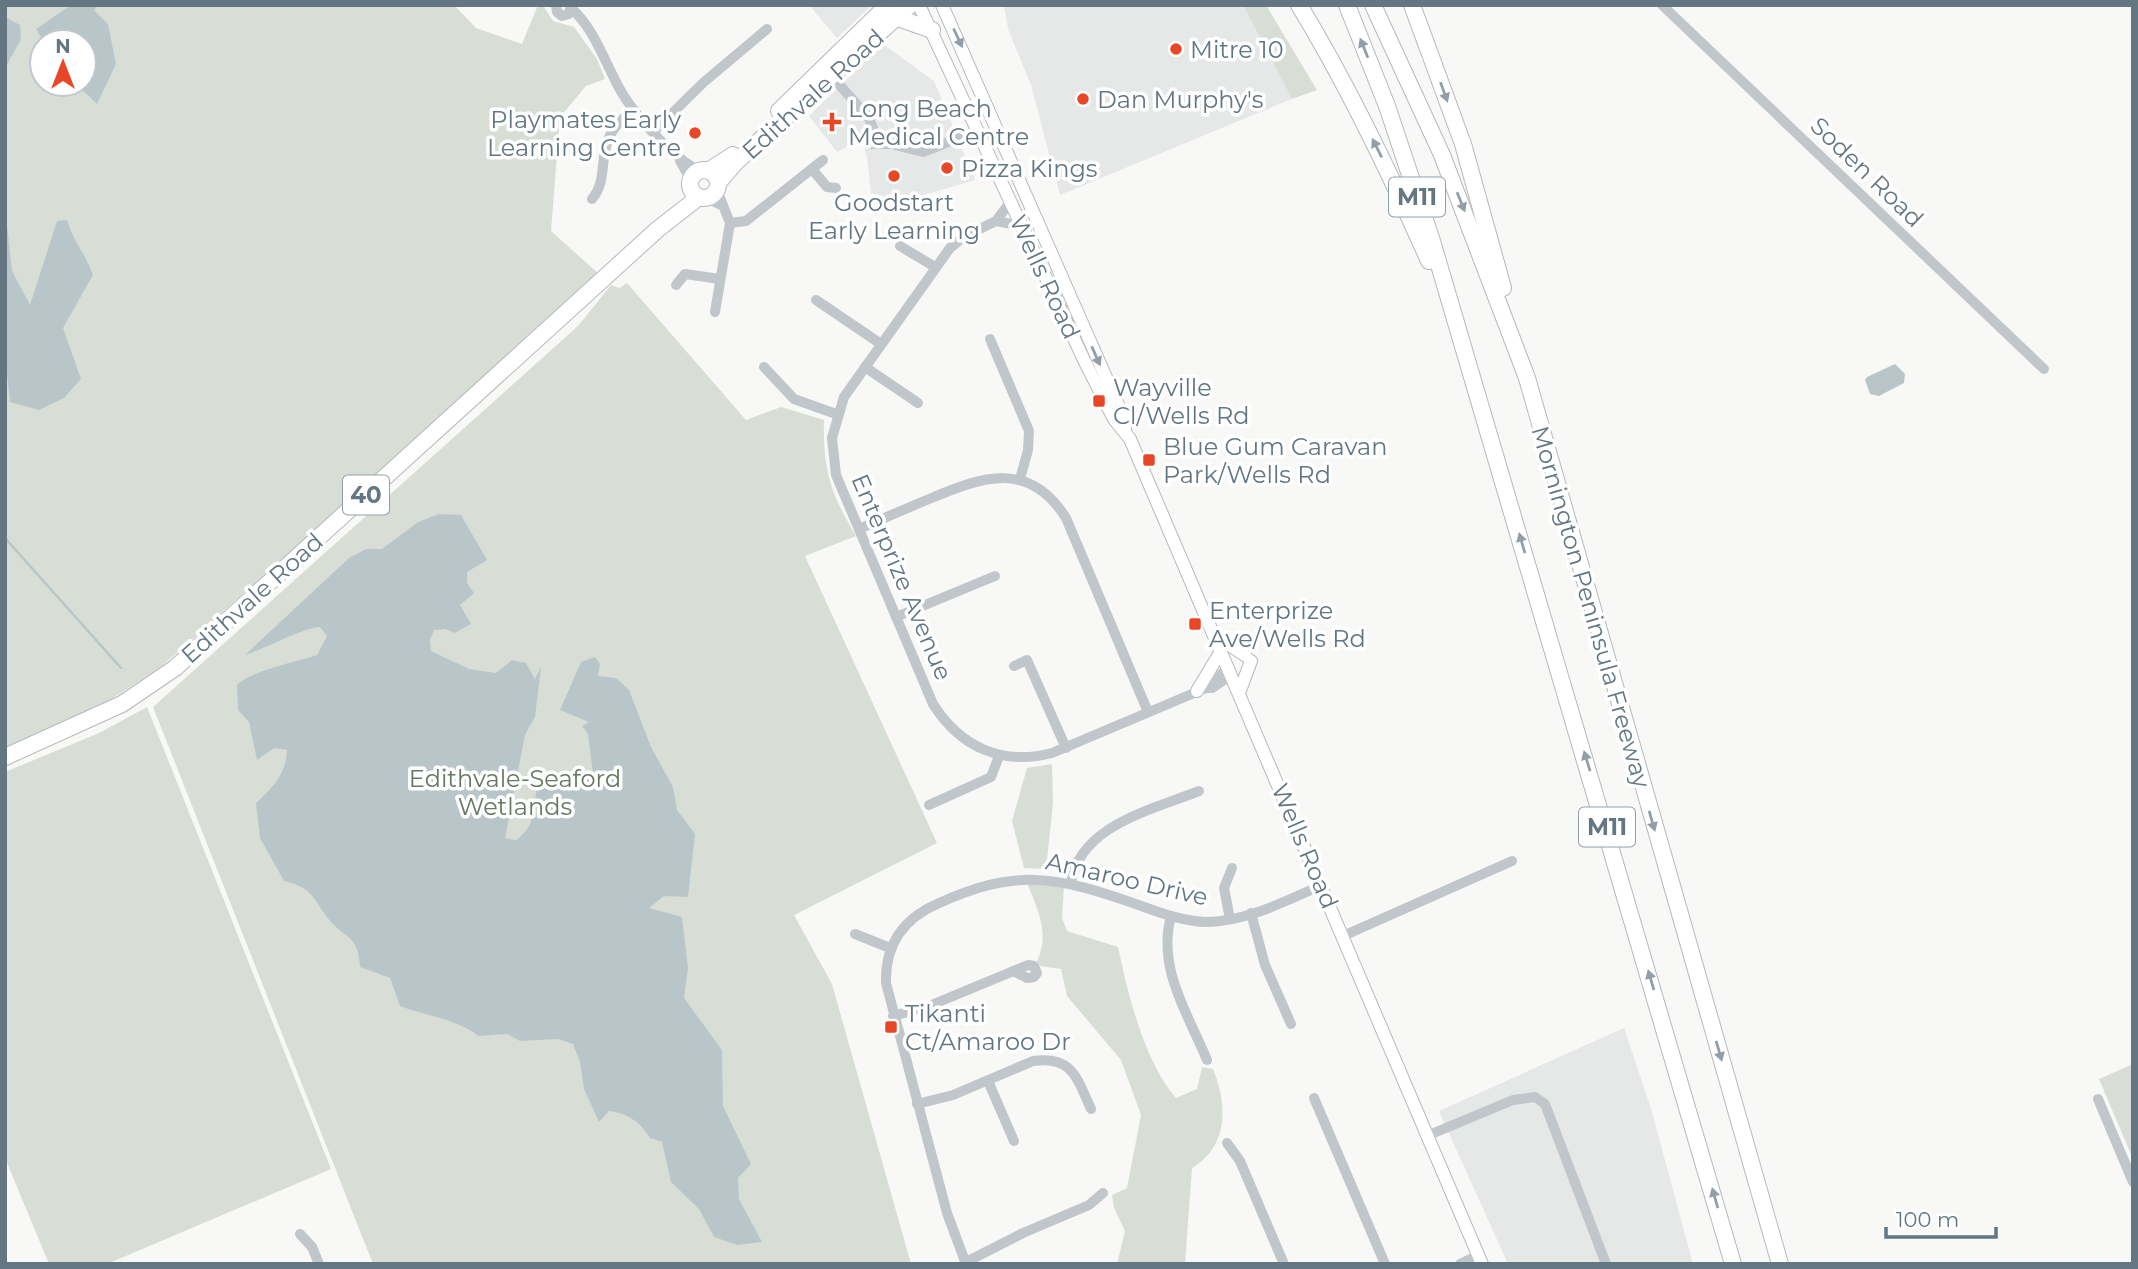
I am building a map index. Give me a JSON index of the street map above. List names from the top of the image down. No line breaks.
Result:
{"streets":{"highway":["Edithvale Road","M11","40","Mornington Peninsula Freeway"],"main road":["Wells Road"],"street":["Soden Road","Enterprize Avenue","Amaroo Drive"]},"crossings":[["Wells Road","Enterprize Avenue"],["Wells Road","Amaroo Drive"]],"parks":["Edithvale-Seaford Wetlands"],"places":{"other":["Mitre 10","Dan Murphy's","Playmates Early Learning Centre","Pizza Kings","Goodstart Early Learning"],"health":["Long Beach Medical Centre"],"transit":["Wayville Cl/Wells Rd","Blue Gum Caravan Park/Wells Rd","Enterprize Ave/Wells Rd","Tikanti Ct/Amaroo Dr"]},"scale_bar":"100 m","north":"top"}
